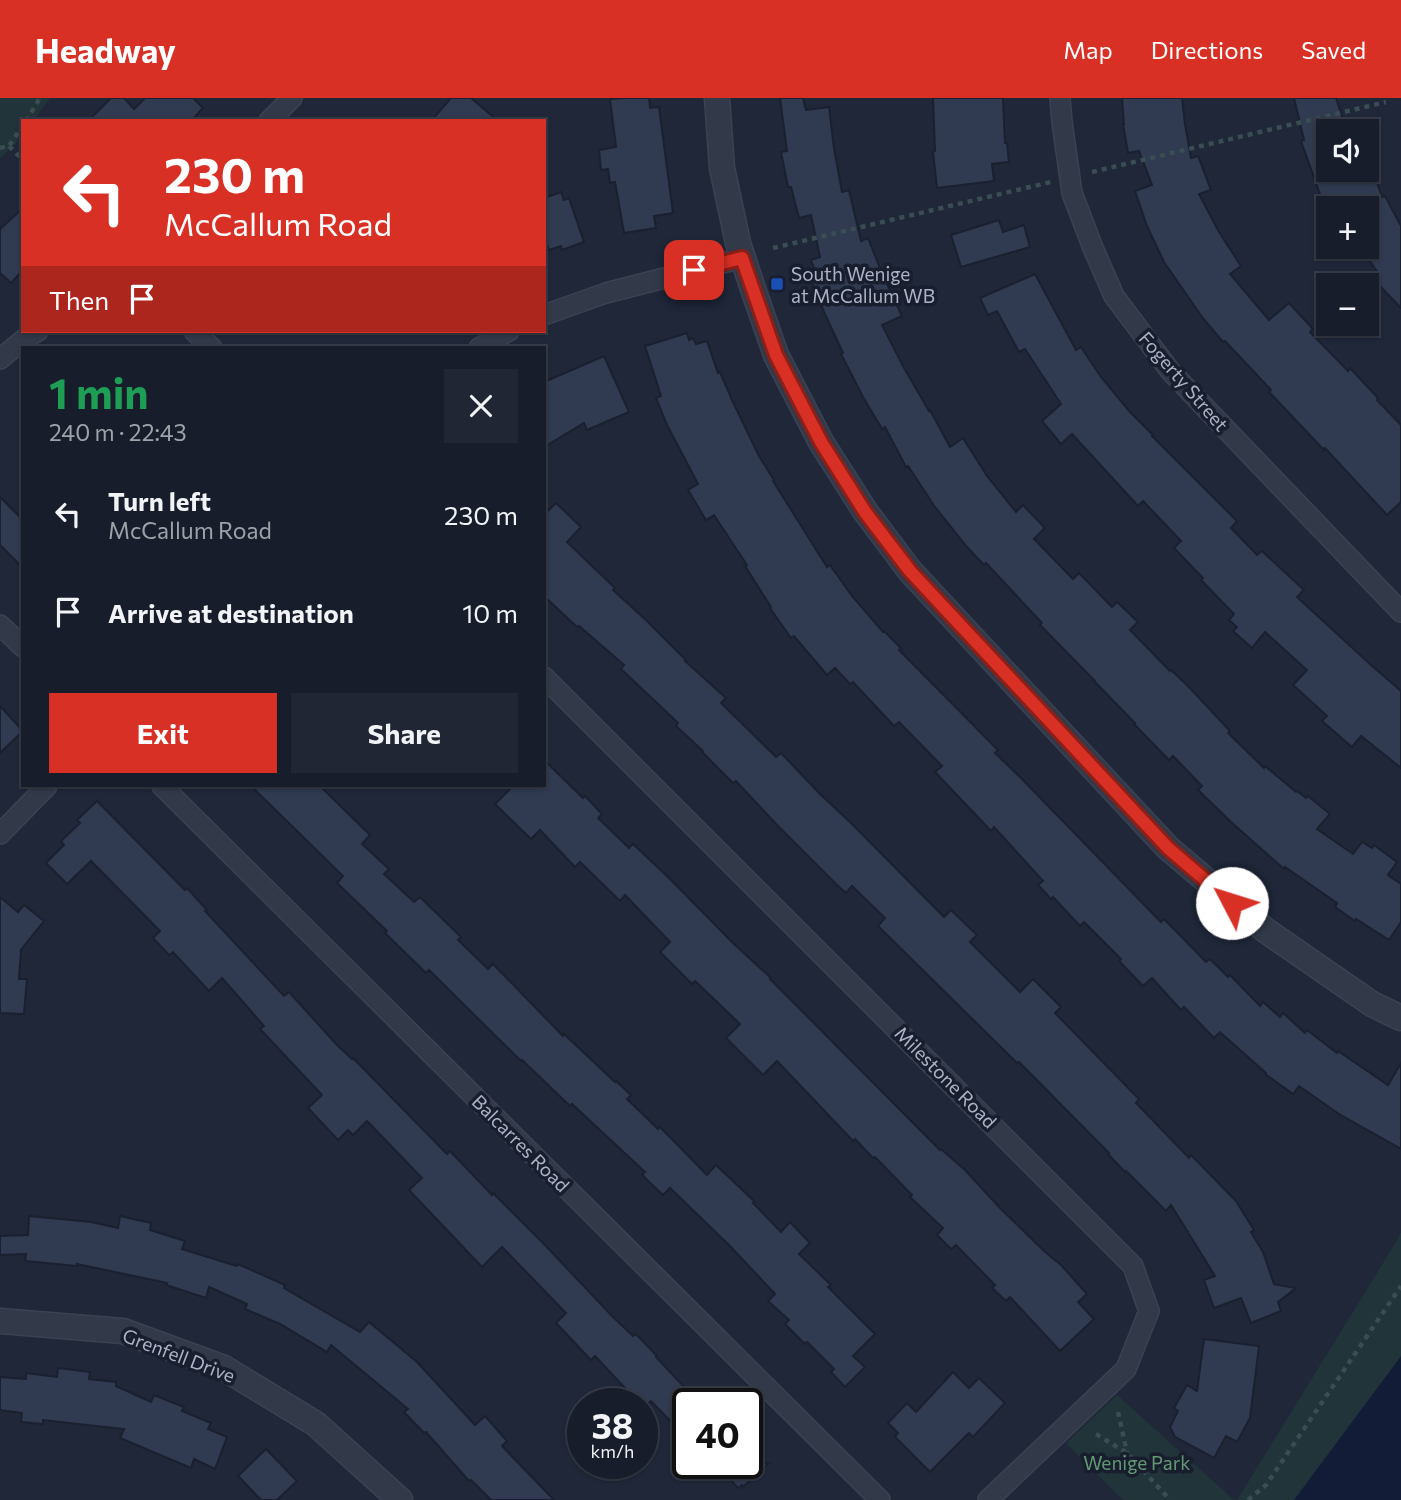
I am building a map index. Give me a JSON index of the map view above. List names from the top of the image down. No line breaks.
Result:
{"streets":{"street":["Fogerty Street","Milestone Road","Balcarres Road","Grenfell Drive"]},"parks":["Wenige Park"],"places":{"transit":["South Wenige at McCallum WB"]},"page":{"header":"Headway","nav":["Map","Directions","Saved"],"map_buttons":["+","−"],"turn":["230 m","McCallum Road"],"then":"Then","heading":["1 min","240 m · 22:43"],"list":[{"name":"Turn left","note":"McCallum Road","value":"230 m"},{"name":"Arrive at destination","value":"10 m"}],"buttons":["Exit","Share"],"speed":"38 km/h","limit":"40"}}
